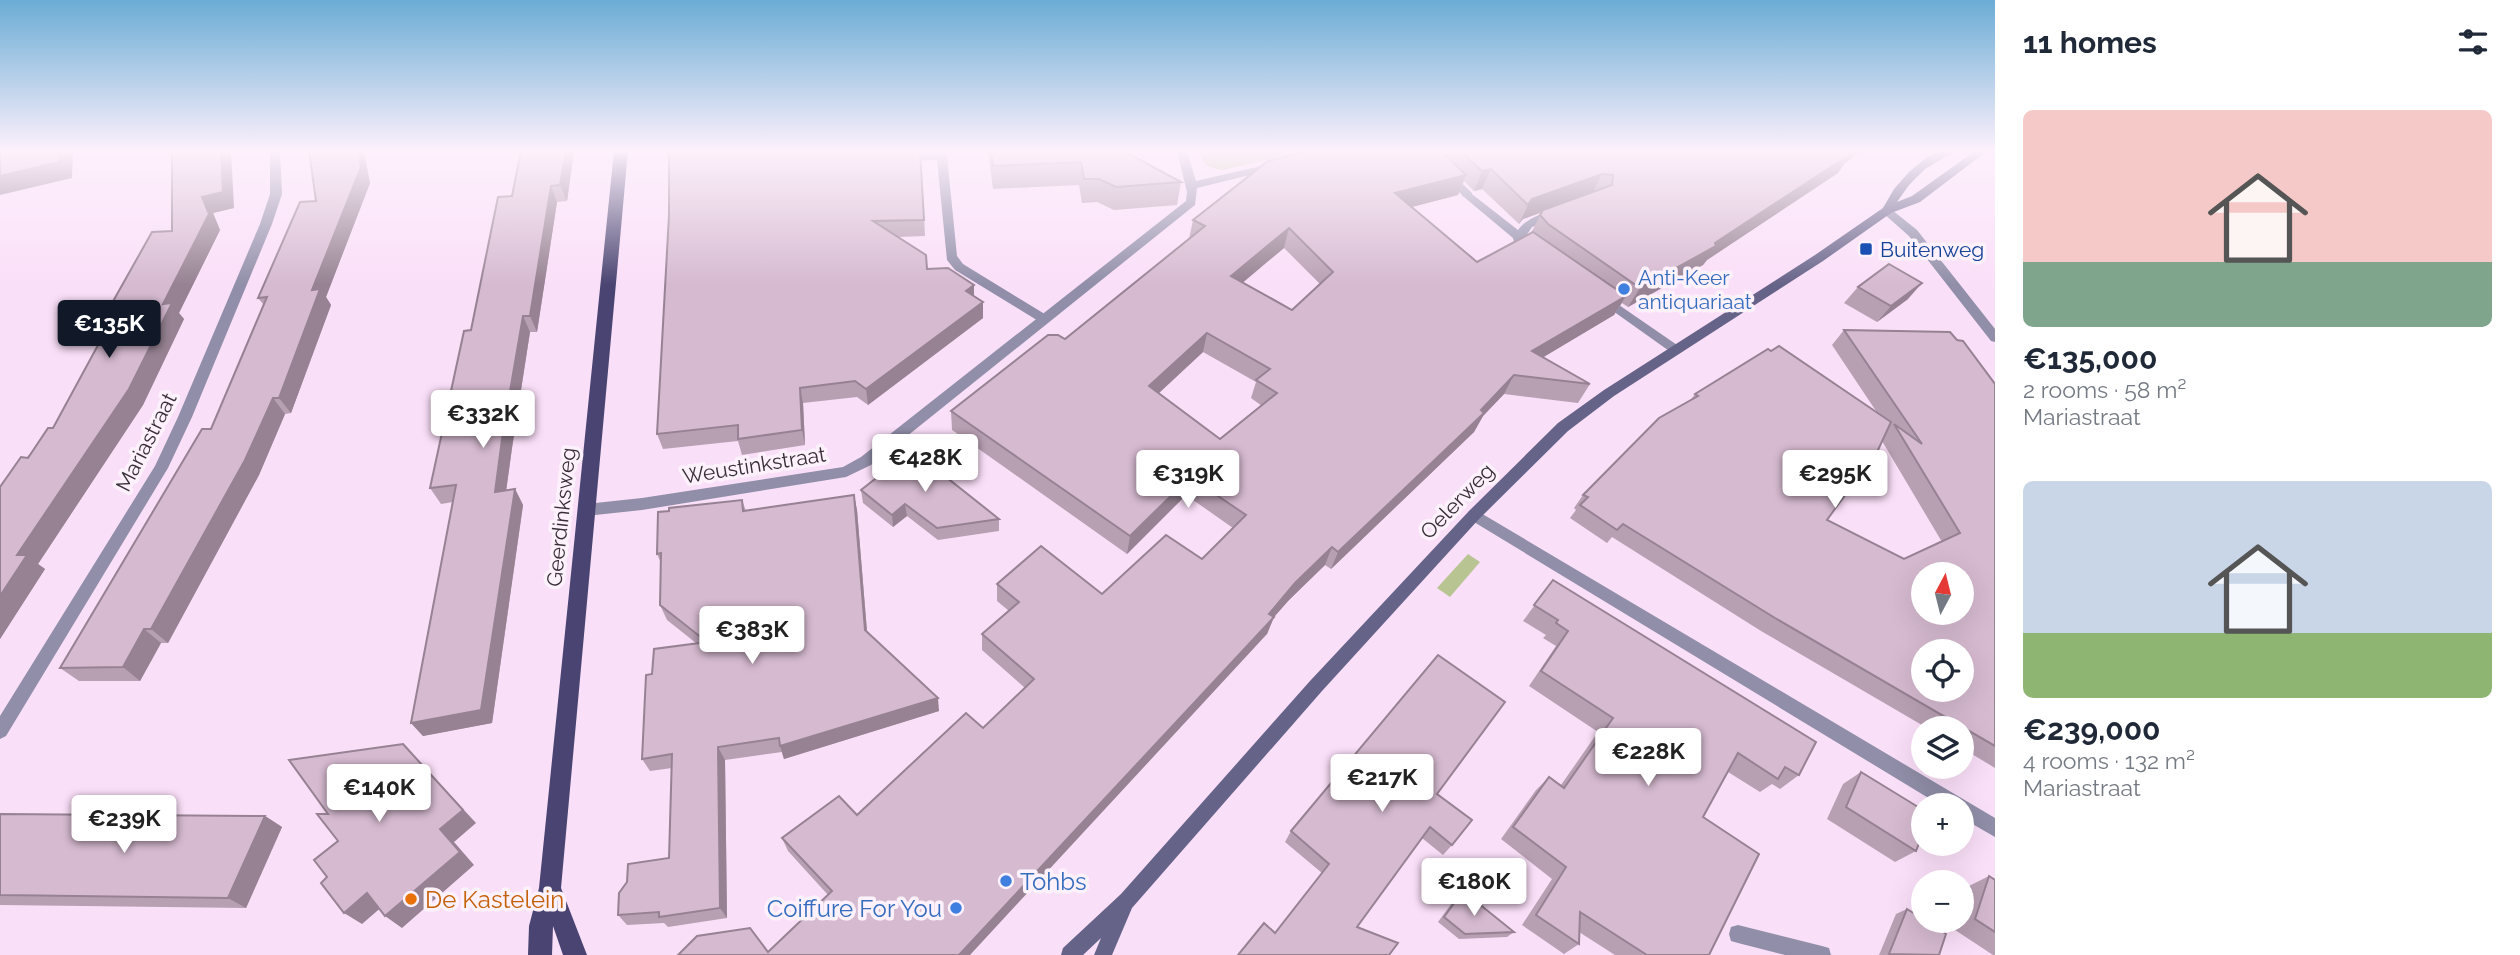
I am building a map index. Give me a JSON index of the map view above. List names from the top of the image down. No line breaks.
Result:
{"streets":{"main road":["Oelerweg","Geerdinksweg"],"street":["Mariastraat","Weustinkstraat"]},"crossings":[["Weustinkstraat","Geerdinksweg"]],"places":{"transit":["Buitenweg"],"other":["Anti-Keer antiquariaat","Tohbs","De Kastelein","Coiffure For You"]},"north":"top","page":{"heading":"11 homes","list":[{"name":"€135,000","note":"2 rooms · 58 m² · Mariastraat"},{"name":"€239,000","note":"4 rooms · 132 m² · Mariastraat"}],"price":["€135K","€332K","€428K","€319K","€295K","€383K","€228K","€217K","€140K","€239K","€180K"],"map_buttons":["+","−"]}}
